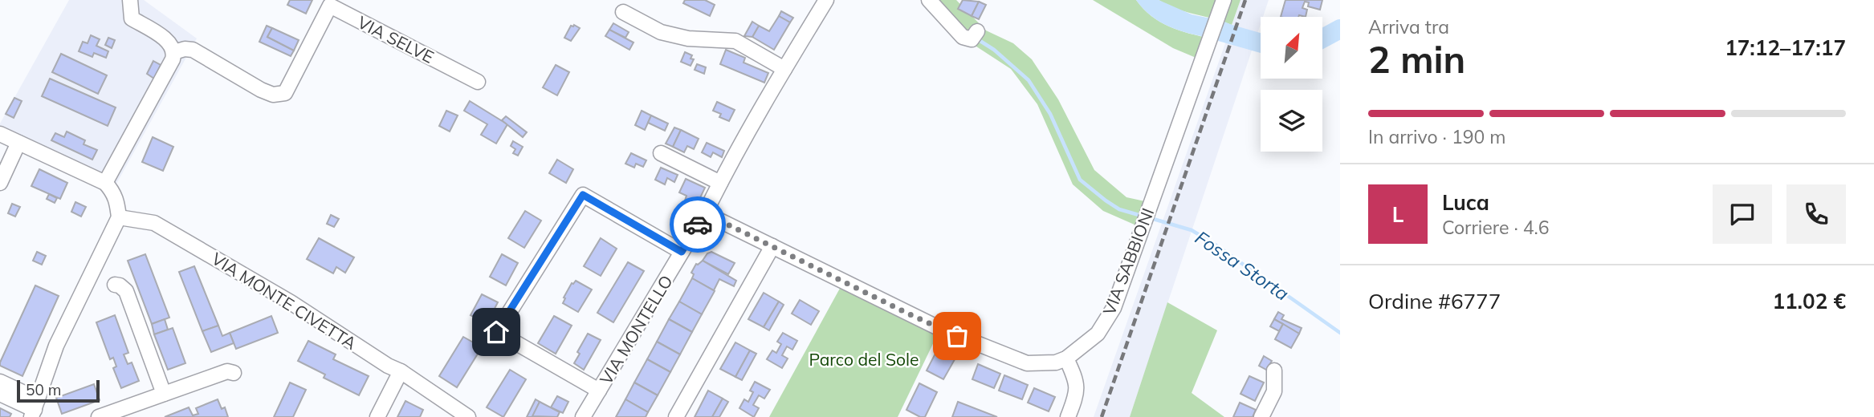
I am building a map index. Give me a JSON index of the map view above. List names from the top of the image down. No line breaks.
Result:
{"streets":{"street":["VIA SELVE","VIA SABBIONI","VIA MONTE CIVETTA","VIA MONTELLO"]},"crossings":[["VIA SABBIONI","VIA MONTELLO"]],"water":["Fossa Storta"],"parks":["Parco del Sole"],"scale_bar":"50 m","north":"top right","page":{"heading":["2 min","Arriva tra","17:12–17:17"],"panel":["Luca","Corriere · 4.6","Ordine #6777","11.02 €"],"bar":"In arrivo · 190 m","round":"L","scale":"50 m"}}
